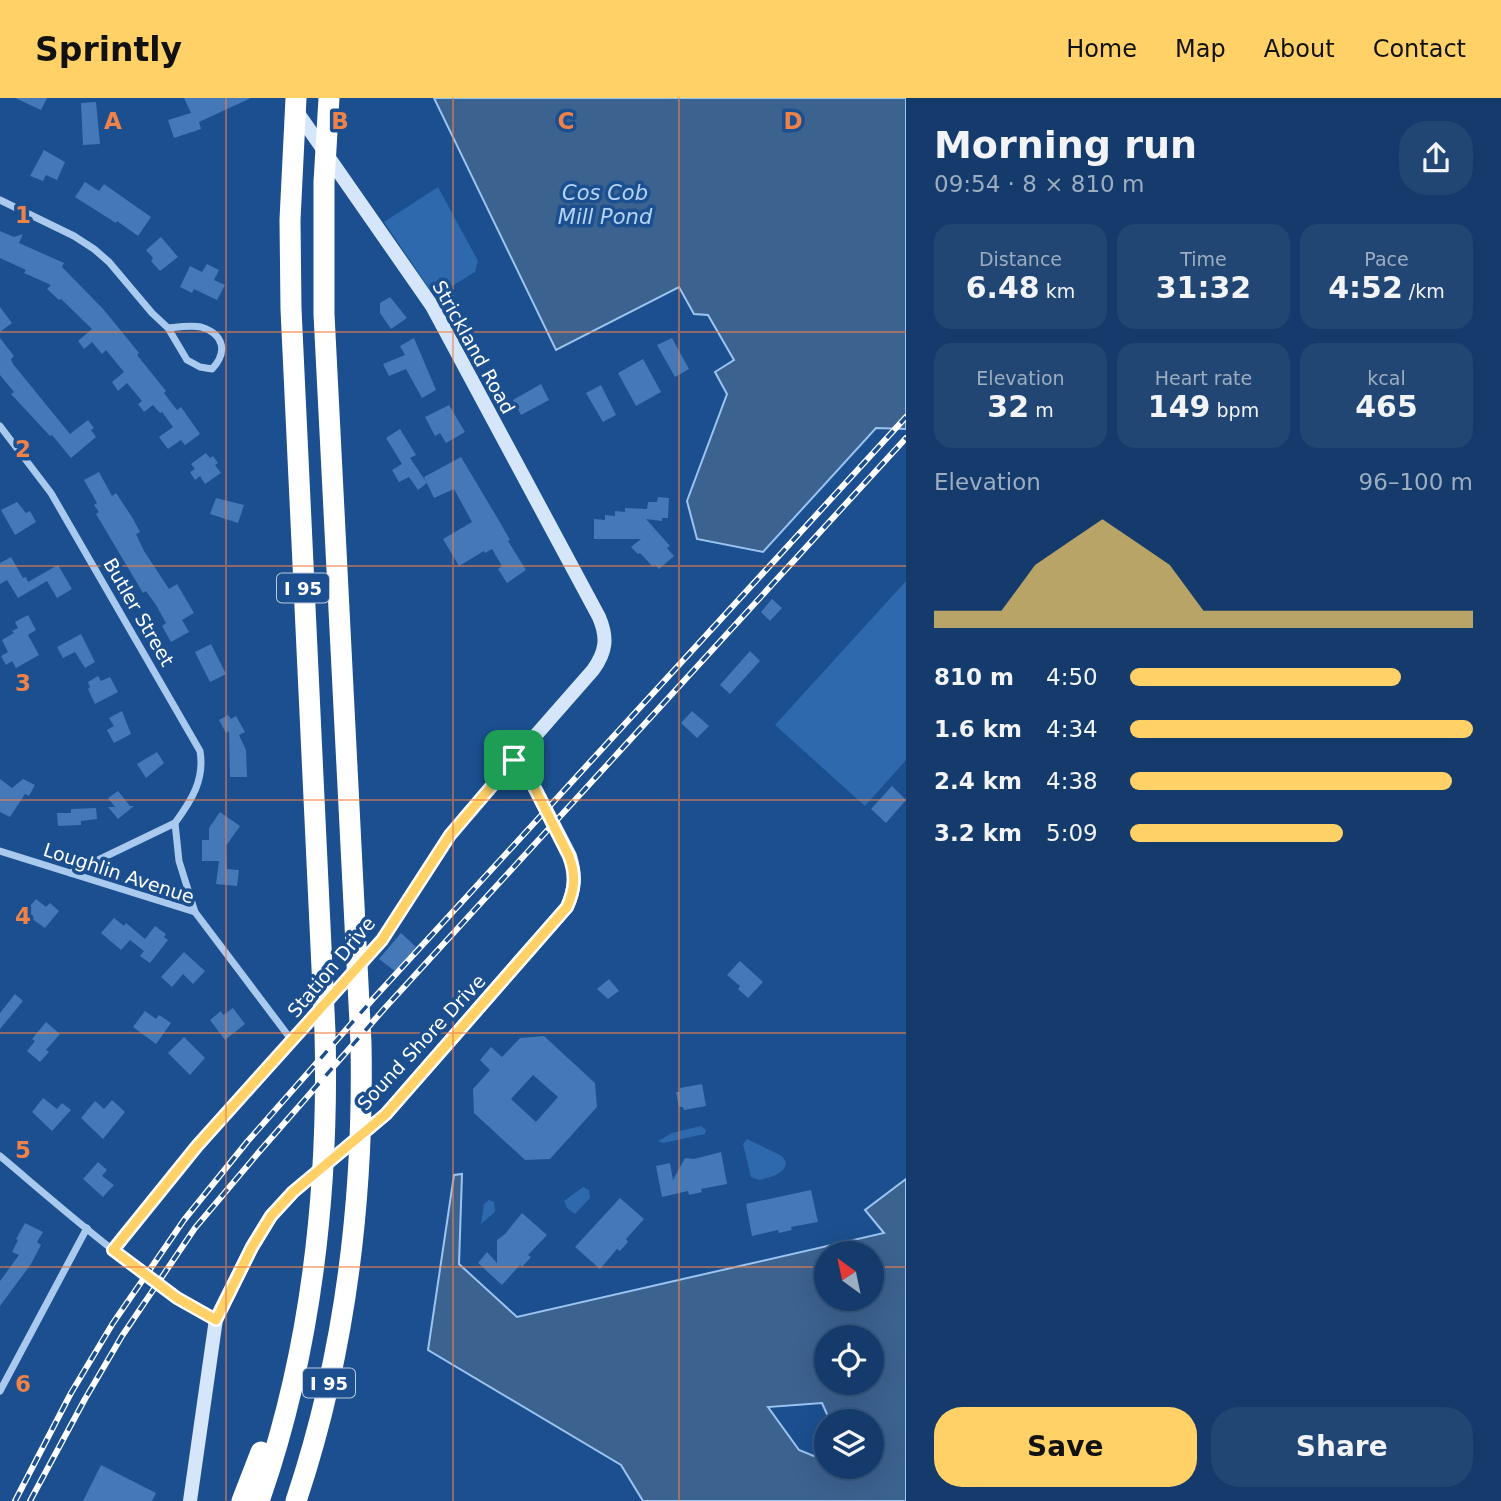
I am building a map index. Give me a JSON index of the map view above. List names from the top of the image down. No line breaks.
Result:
{"streets":{"highway":["I 95"],"main road":["Strickland Road","Station Drive","Sound Shore Drive"],"street":["Butler Street","Loughlin Avenue"]},"crossings":[["Strickland Road","Station Drive"],["Loughlin Avenue","Station Drive"],["Station Drive","Sound Shore Drive"]],"water":["Cos Cob Mill Pond"],"north":"top left","page":{"header":"Sprintly","nav":["Home","Map","About","Contact"],"heading":["Morning run","09:54 · 8 × 810 m"],"stats":[["Distance","6.48 km"],["Time","31:32"],["Pace","4:52 /km"],["Elevation","32 m"],["Heart rate","149 bpm"],["kcal","465"]],"chart":["Elevation","96–100 m"],"list":[{"name":"810 m","note":"4:50"},{"name":"1.6 km","note":"4:34"},{"name":"2.4 km","note":"4:38"},{"name":"3.2 km","note":"5:09"}],"buttons":["Save","Share"]},"grid":{"columns":["A","B","C","D"],"rows":["1","2","3","4","5","6"]}}
